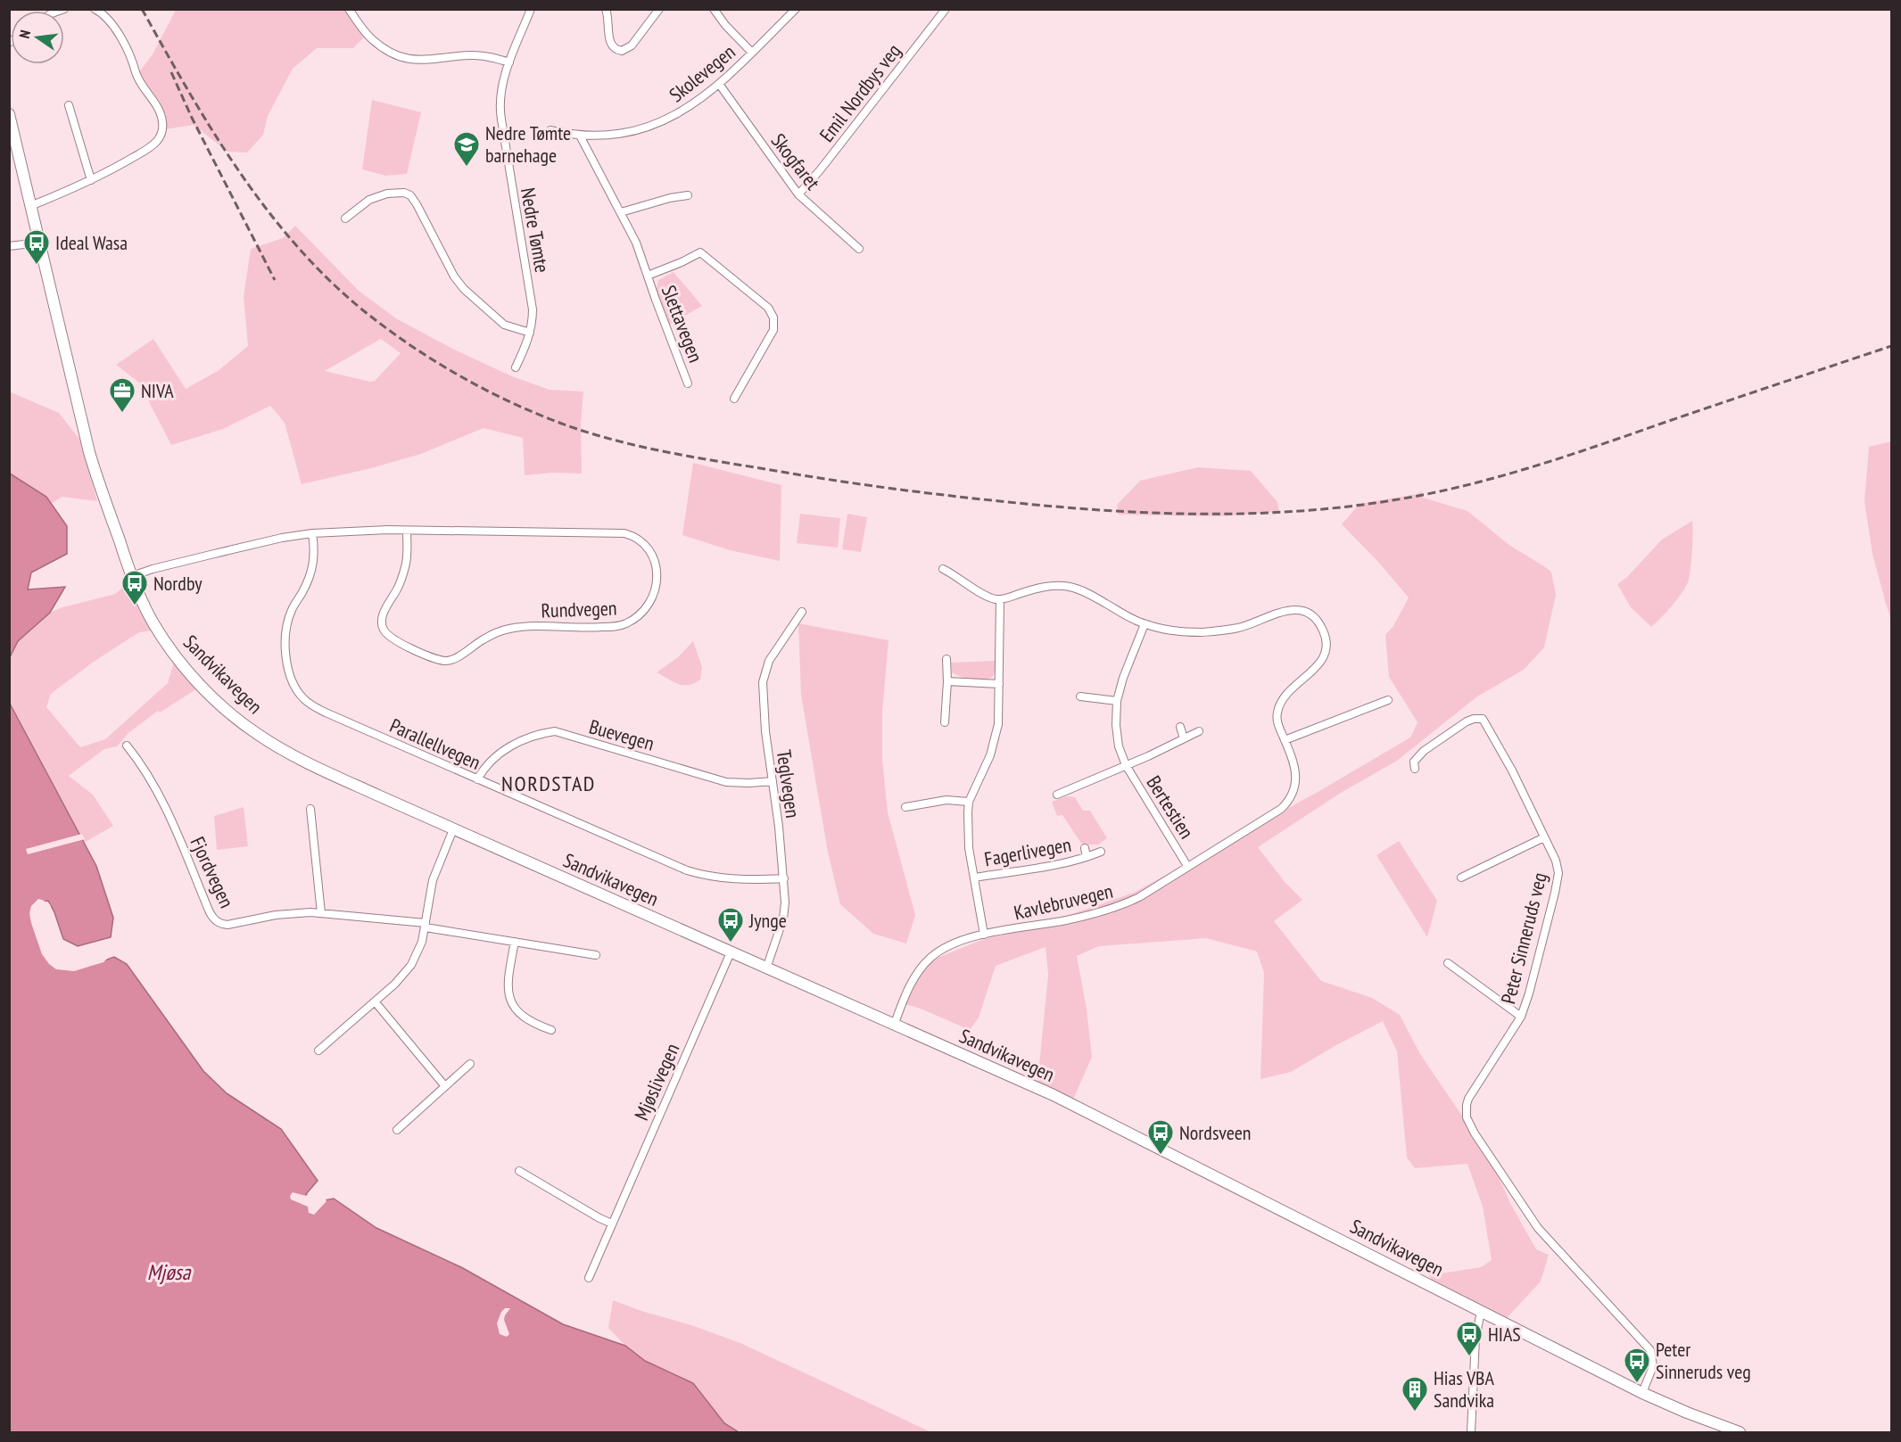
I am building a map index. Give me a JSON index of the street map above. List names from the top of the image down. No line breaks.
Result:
{"streets":{"main road":["Sandvikavegen"],"street":["Skolevegen","Emil Nordbys veg","Skogfaret","Nedre Tømte","Slettavegen","Rundvegen","Buevegen","Parallellvegen","Teglvegen","Bertestien","Fagerlivegen","Fjordvegen","Kavlebruvegen","Peter Sinneruds veg","Mjøslivegen"]},"crossings":[["Skolevegen","Skogfaret"],["Skolevegen","Slettavegen"],["Emil Nordbys veg","Skogfaret"],["Rundvegen","Sandvikavegen"],["Rundvegen","Parallellvegen"],["Sandvikavegen","Teglvegen"],["Sandvikavegen","Kavlebruvegen"],["Sandvikavegen","Peter Sinneruds veg"],["Sandvikavegen","Mjøslivegen"],["Buevegen","Parallellvegen"],["Buevegen","Teglvegen"],["Parallellvegen","Teglvegen"],["Bertestien","Kavlebruvegen"],["Fagerlivegen","Kavlebruvegen"]],"districts":["NORDSTAD"],"water":["Mjøsa"],"places":{"school or university":["Nedre Tømte barnehage"],"bus stop":["Ideal Wasa","Nordby","Jynge","Nordsveen","HIAS","Peter Sinneruds veg"],"office":["NIVA"],"building":["Hias VBA Sandvika"]},"north":"left"}
